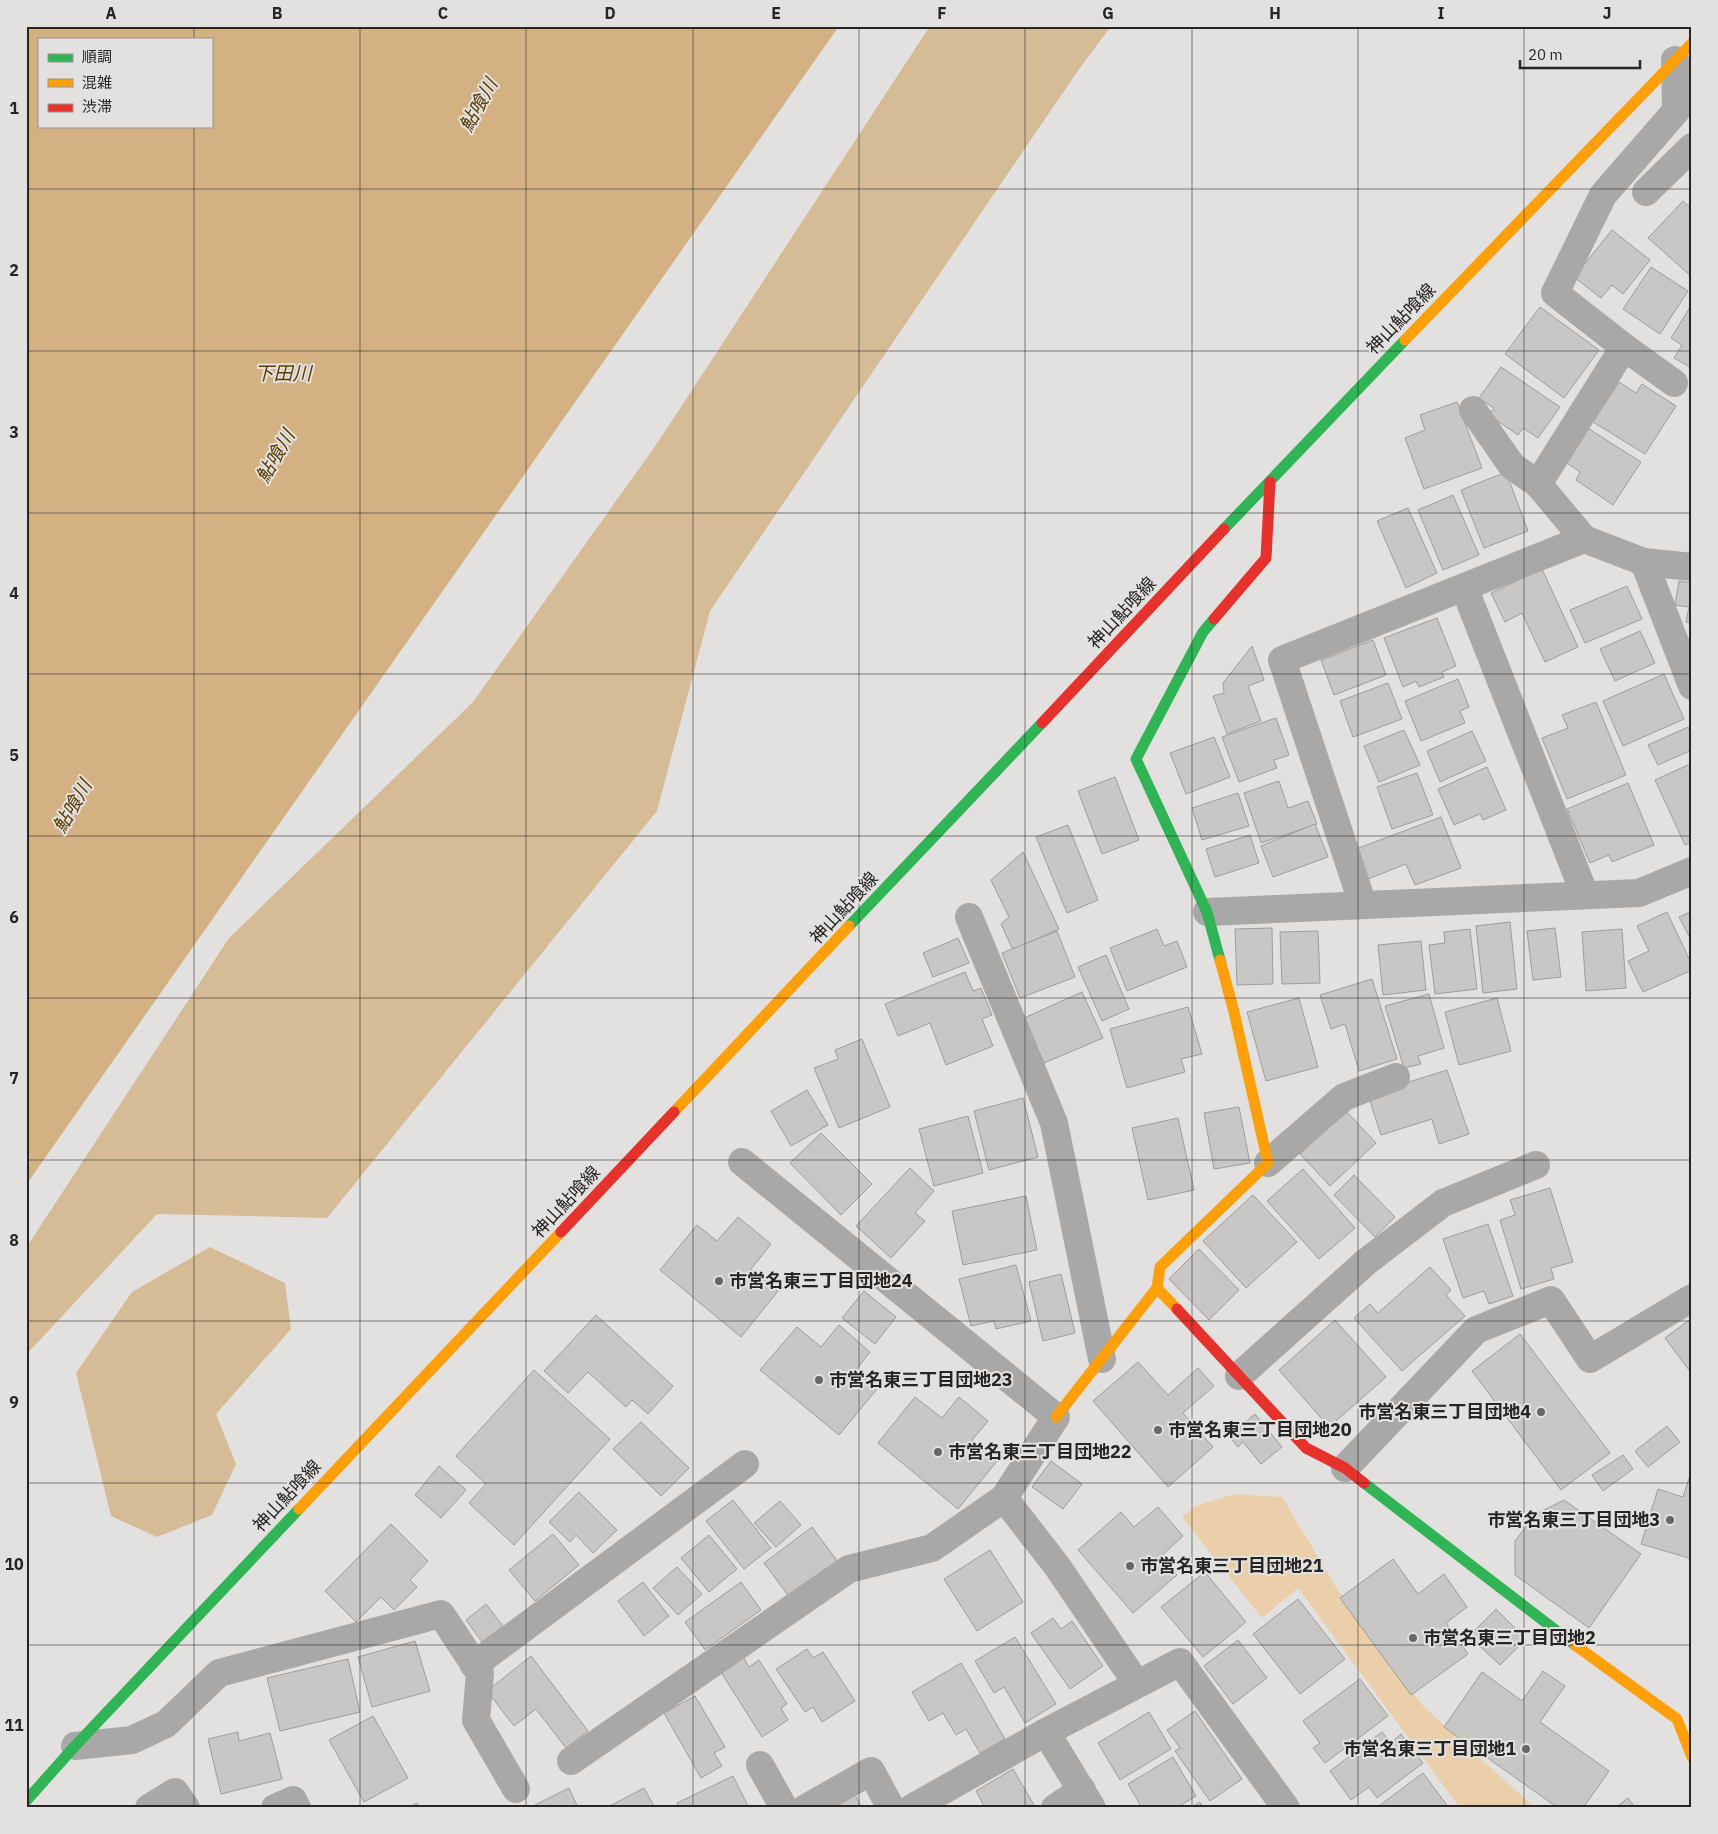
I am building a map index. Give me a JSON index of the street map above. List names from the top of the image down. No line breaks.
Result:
{"streets":{"main road":["神山鮎喰線"]},"water":["鮎喰川","下田川"],"places":["市営名東三丁目団地24","市営名東三丁目団地23","市営名東三丁目団地4","市営名東三丁目団地20","市営名東三丁目団地22","市営名東三丁目団地3","市営名東三丁目団地21","市営名東三丁目団地2","市営名東三丁目団地1"],"legend":["順調","混雑","渋滞"],"scale_bar":"20 m","grid":{"columns":["A","B","C","D","E","F","G","H","I","J"],"rows":["1","2","3","4","5","6","7","8","9","10","11"]}}
